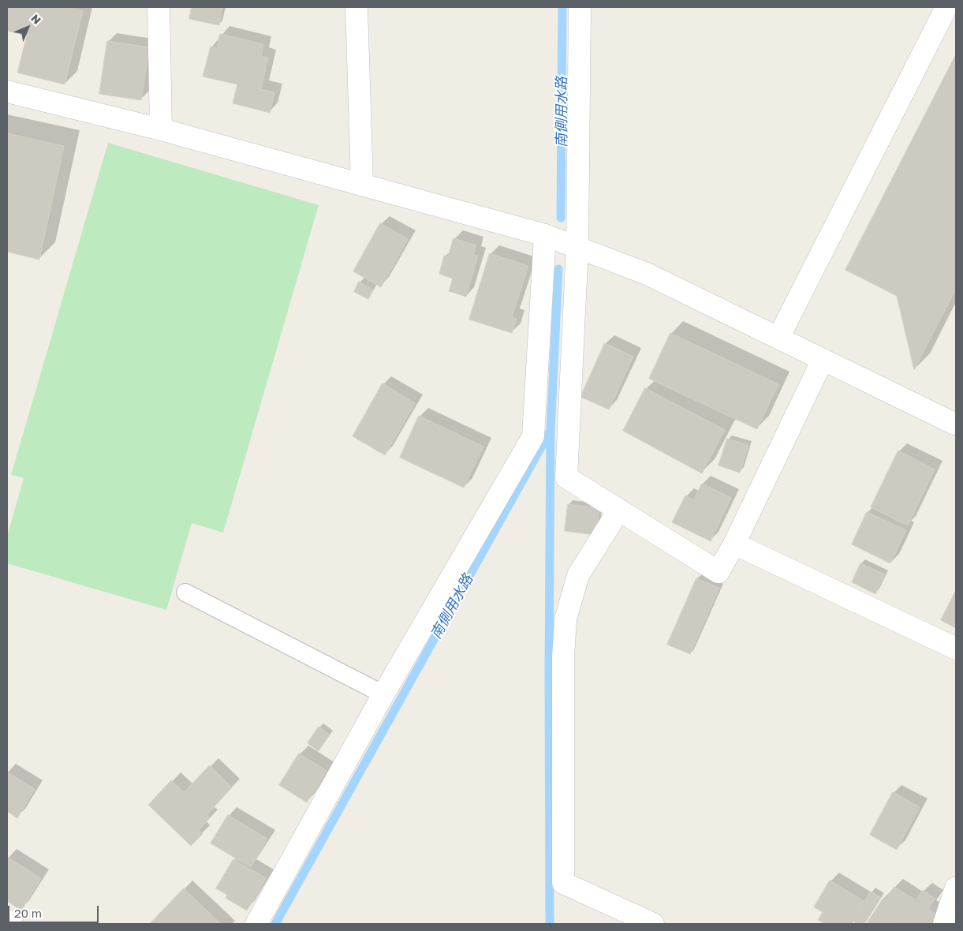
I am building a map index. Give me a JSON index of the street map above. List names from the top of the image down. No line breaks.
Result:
{"water":["南側用水路"],"scale_bar":"20 m","north":"top right"}
